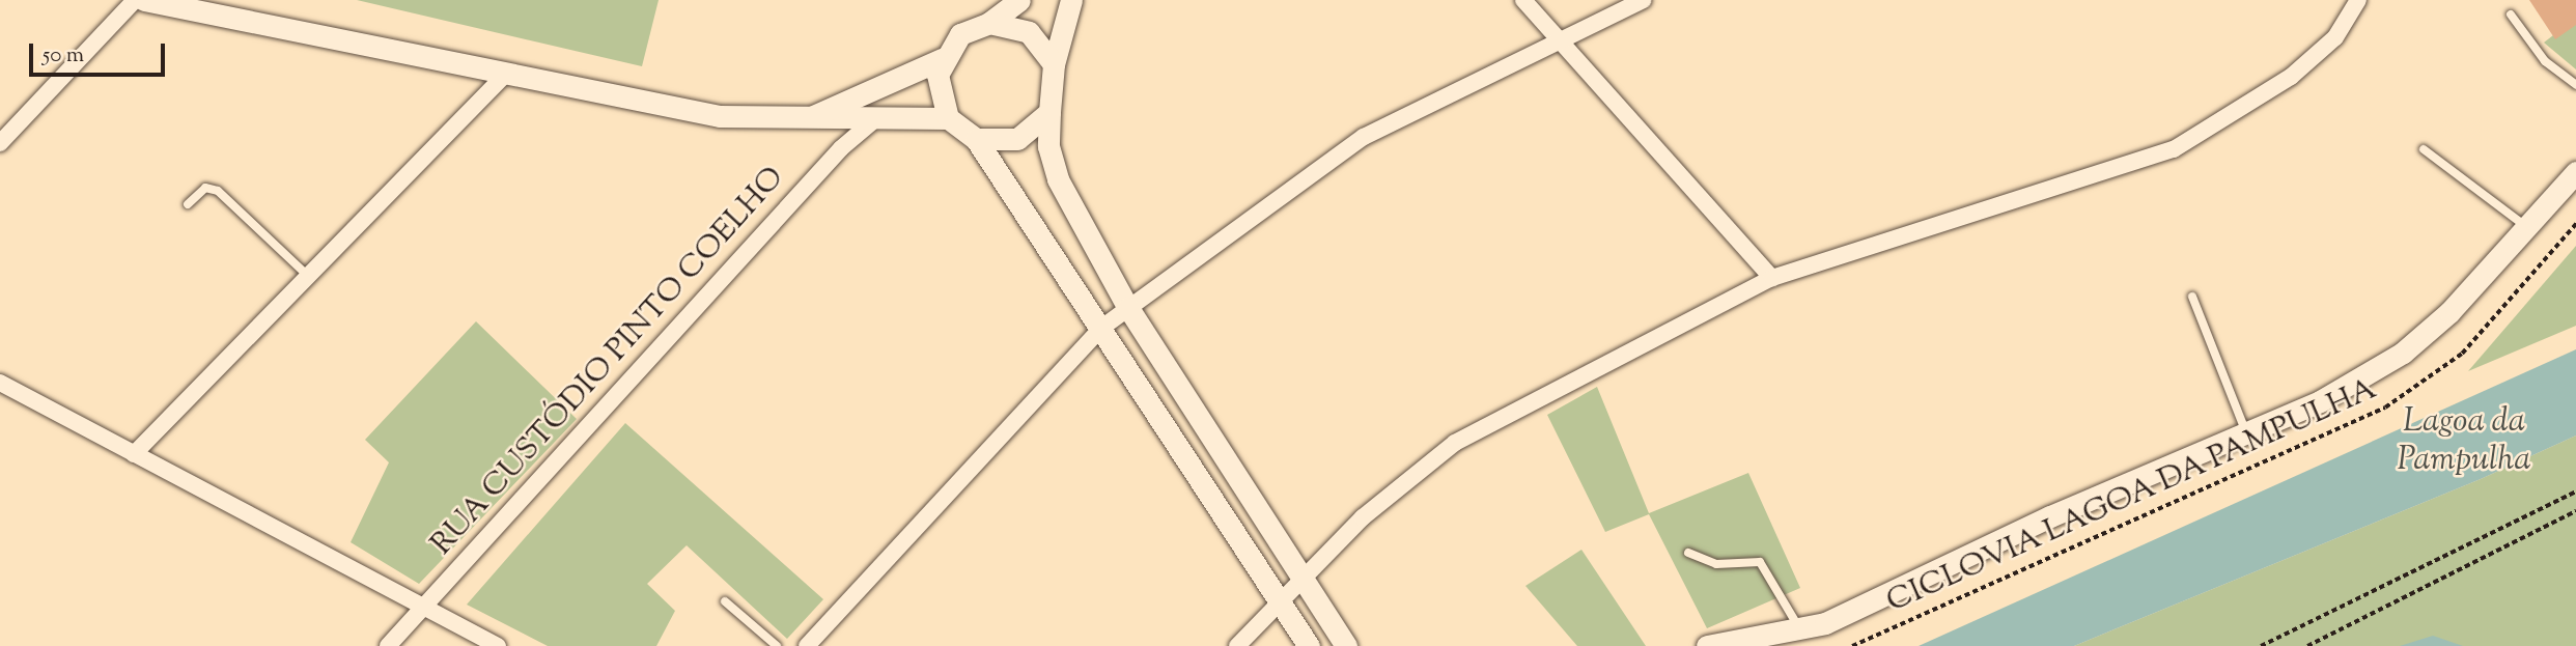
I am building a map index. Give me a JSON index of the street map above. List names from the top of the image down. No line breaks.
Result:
{"streets":{"street":["RUA CUSTÓDIO PINTO COELHO"],"path":["CICLOVIA LAGOA DA PAMPULHA"]},"water":["Lagoa da Pampulha"],"scale_bar":"50 m"}
